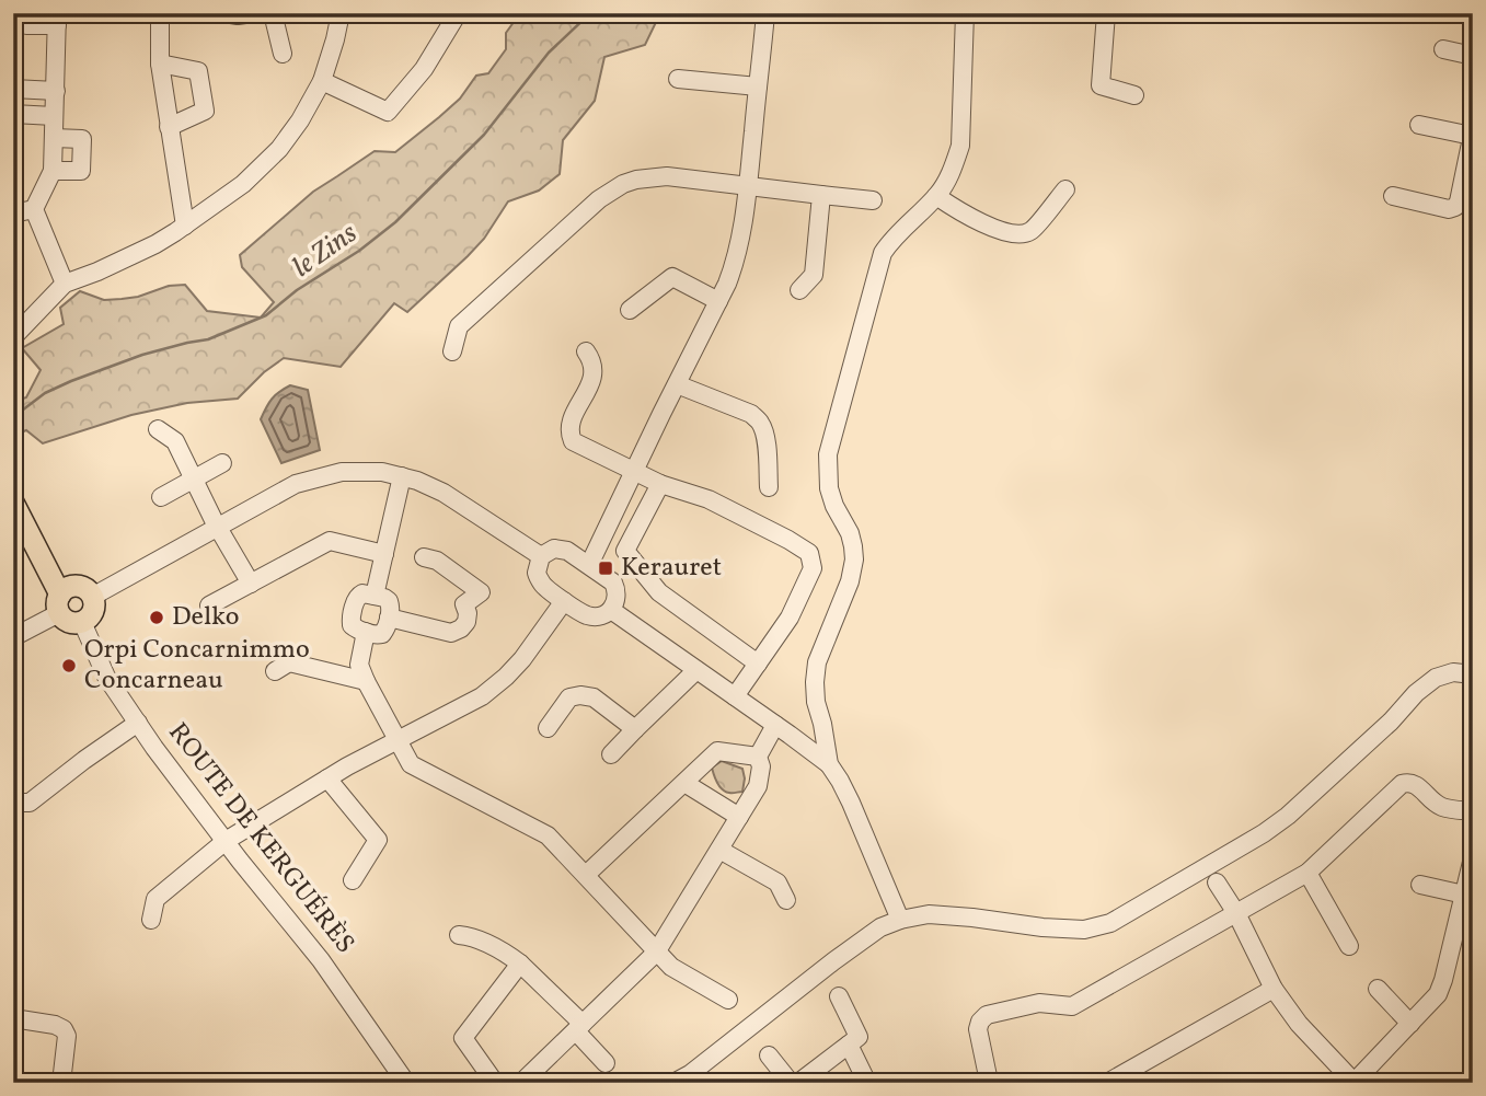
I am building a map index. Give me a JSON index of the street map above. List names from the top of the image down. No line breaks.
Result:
{"streets":{"street":["ROUTE DE KERGUÉRÈS"]},"water":["le Zins"],"places":{"transit":["Kerauret"],"other":["Delko","Orpi Concarnimmo Concarneau"]}}
